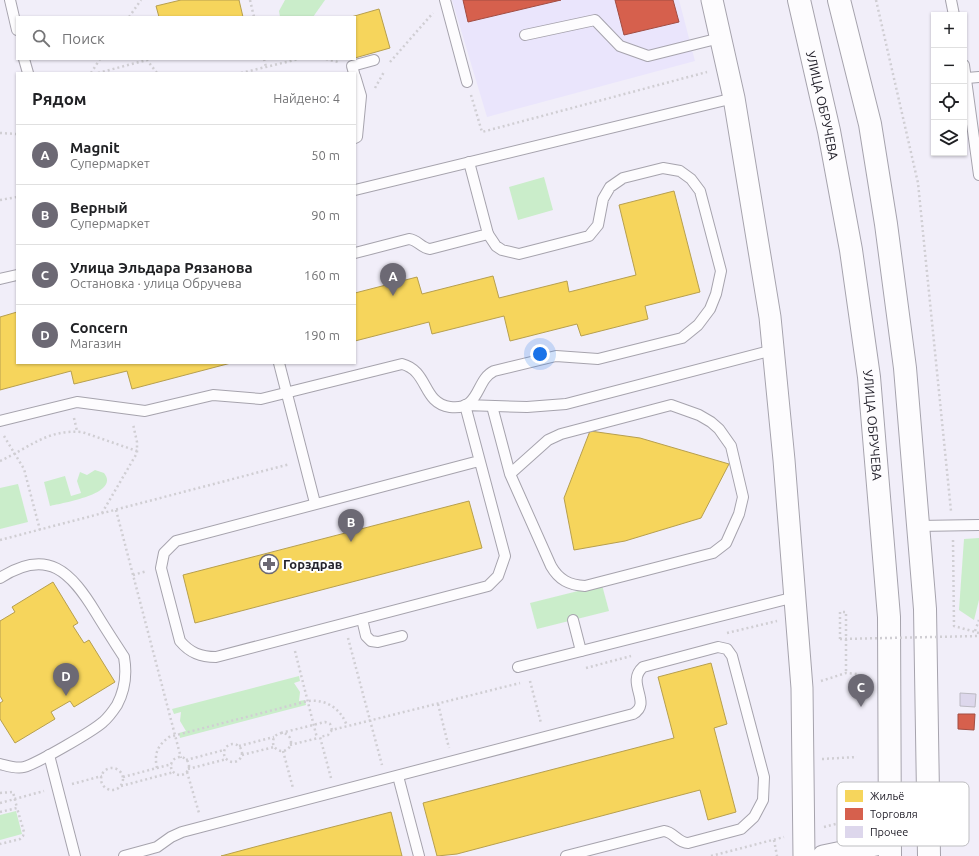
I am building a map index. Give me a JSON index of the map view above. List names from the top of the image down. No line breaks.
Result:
{"streets":{"main road":["УЛИЦА ОБРУЧЕВА"]},"places":{"pharmacy":["Горздрав"]},"legend":["Жильё","Торговля","Прочее"],"page":{"map_buttons":["+","−"],"search":"Поиск","heading":["Рядом","Найдено: 4"],"list":[{"mark":"A","name":"Magnit","note":"Супермаркет","value":"50 m"},{"mark":"B","name":"Верный","note":"Супермаркет","value":"90 m"},{"mark":"C","name":"Улица Эльдара Рязанова","note":"Остановка · улица Обручева","value":"160 m"},{"mark":"D","name":"Concern","note":"Магазин","value":"190 m"}],"pins":["A","B","D","C"]}}
